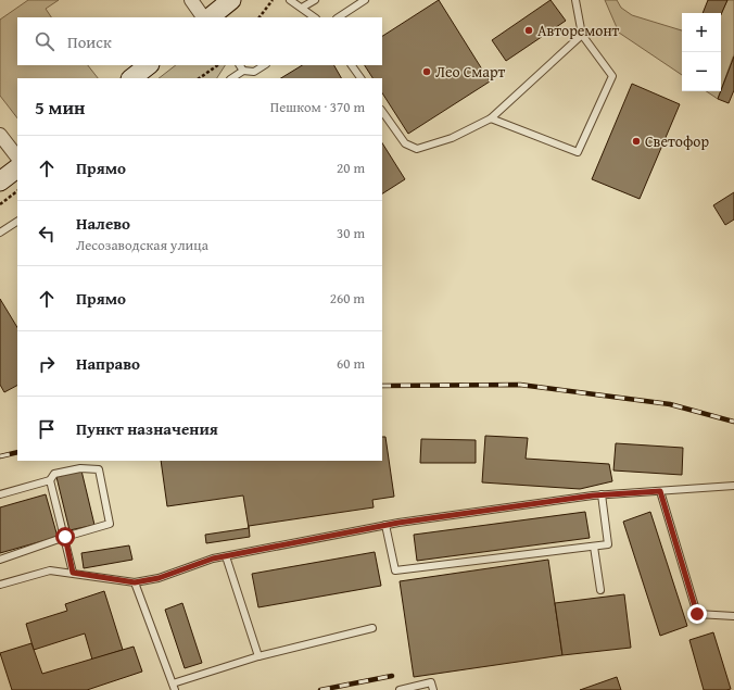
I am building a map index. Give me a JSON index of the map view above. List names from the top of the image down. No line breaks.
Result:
{"places":["Авторемонт","Лео Смарт","Светофор"],"page":{"map_buttons":["+","−"],"search":"Поиск","heading":["5 мин","Пешком · 370 m"],"list":[["Прямо","20 m"],["Налево","Лесозаводская улица","30 m"],["Прямо","260 m"],["Направо","60 m"],"Пункт назначения"]}}
